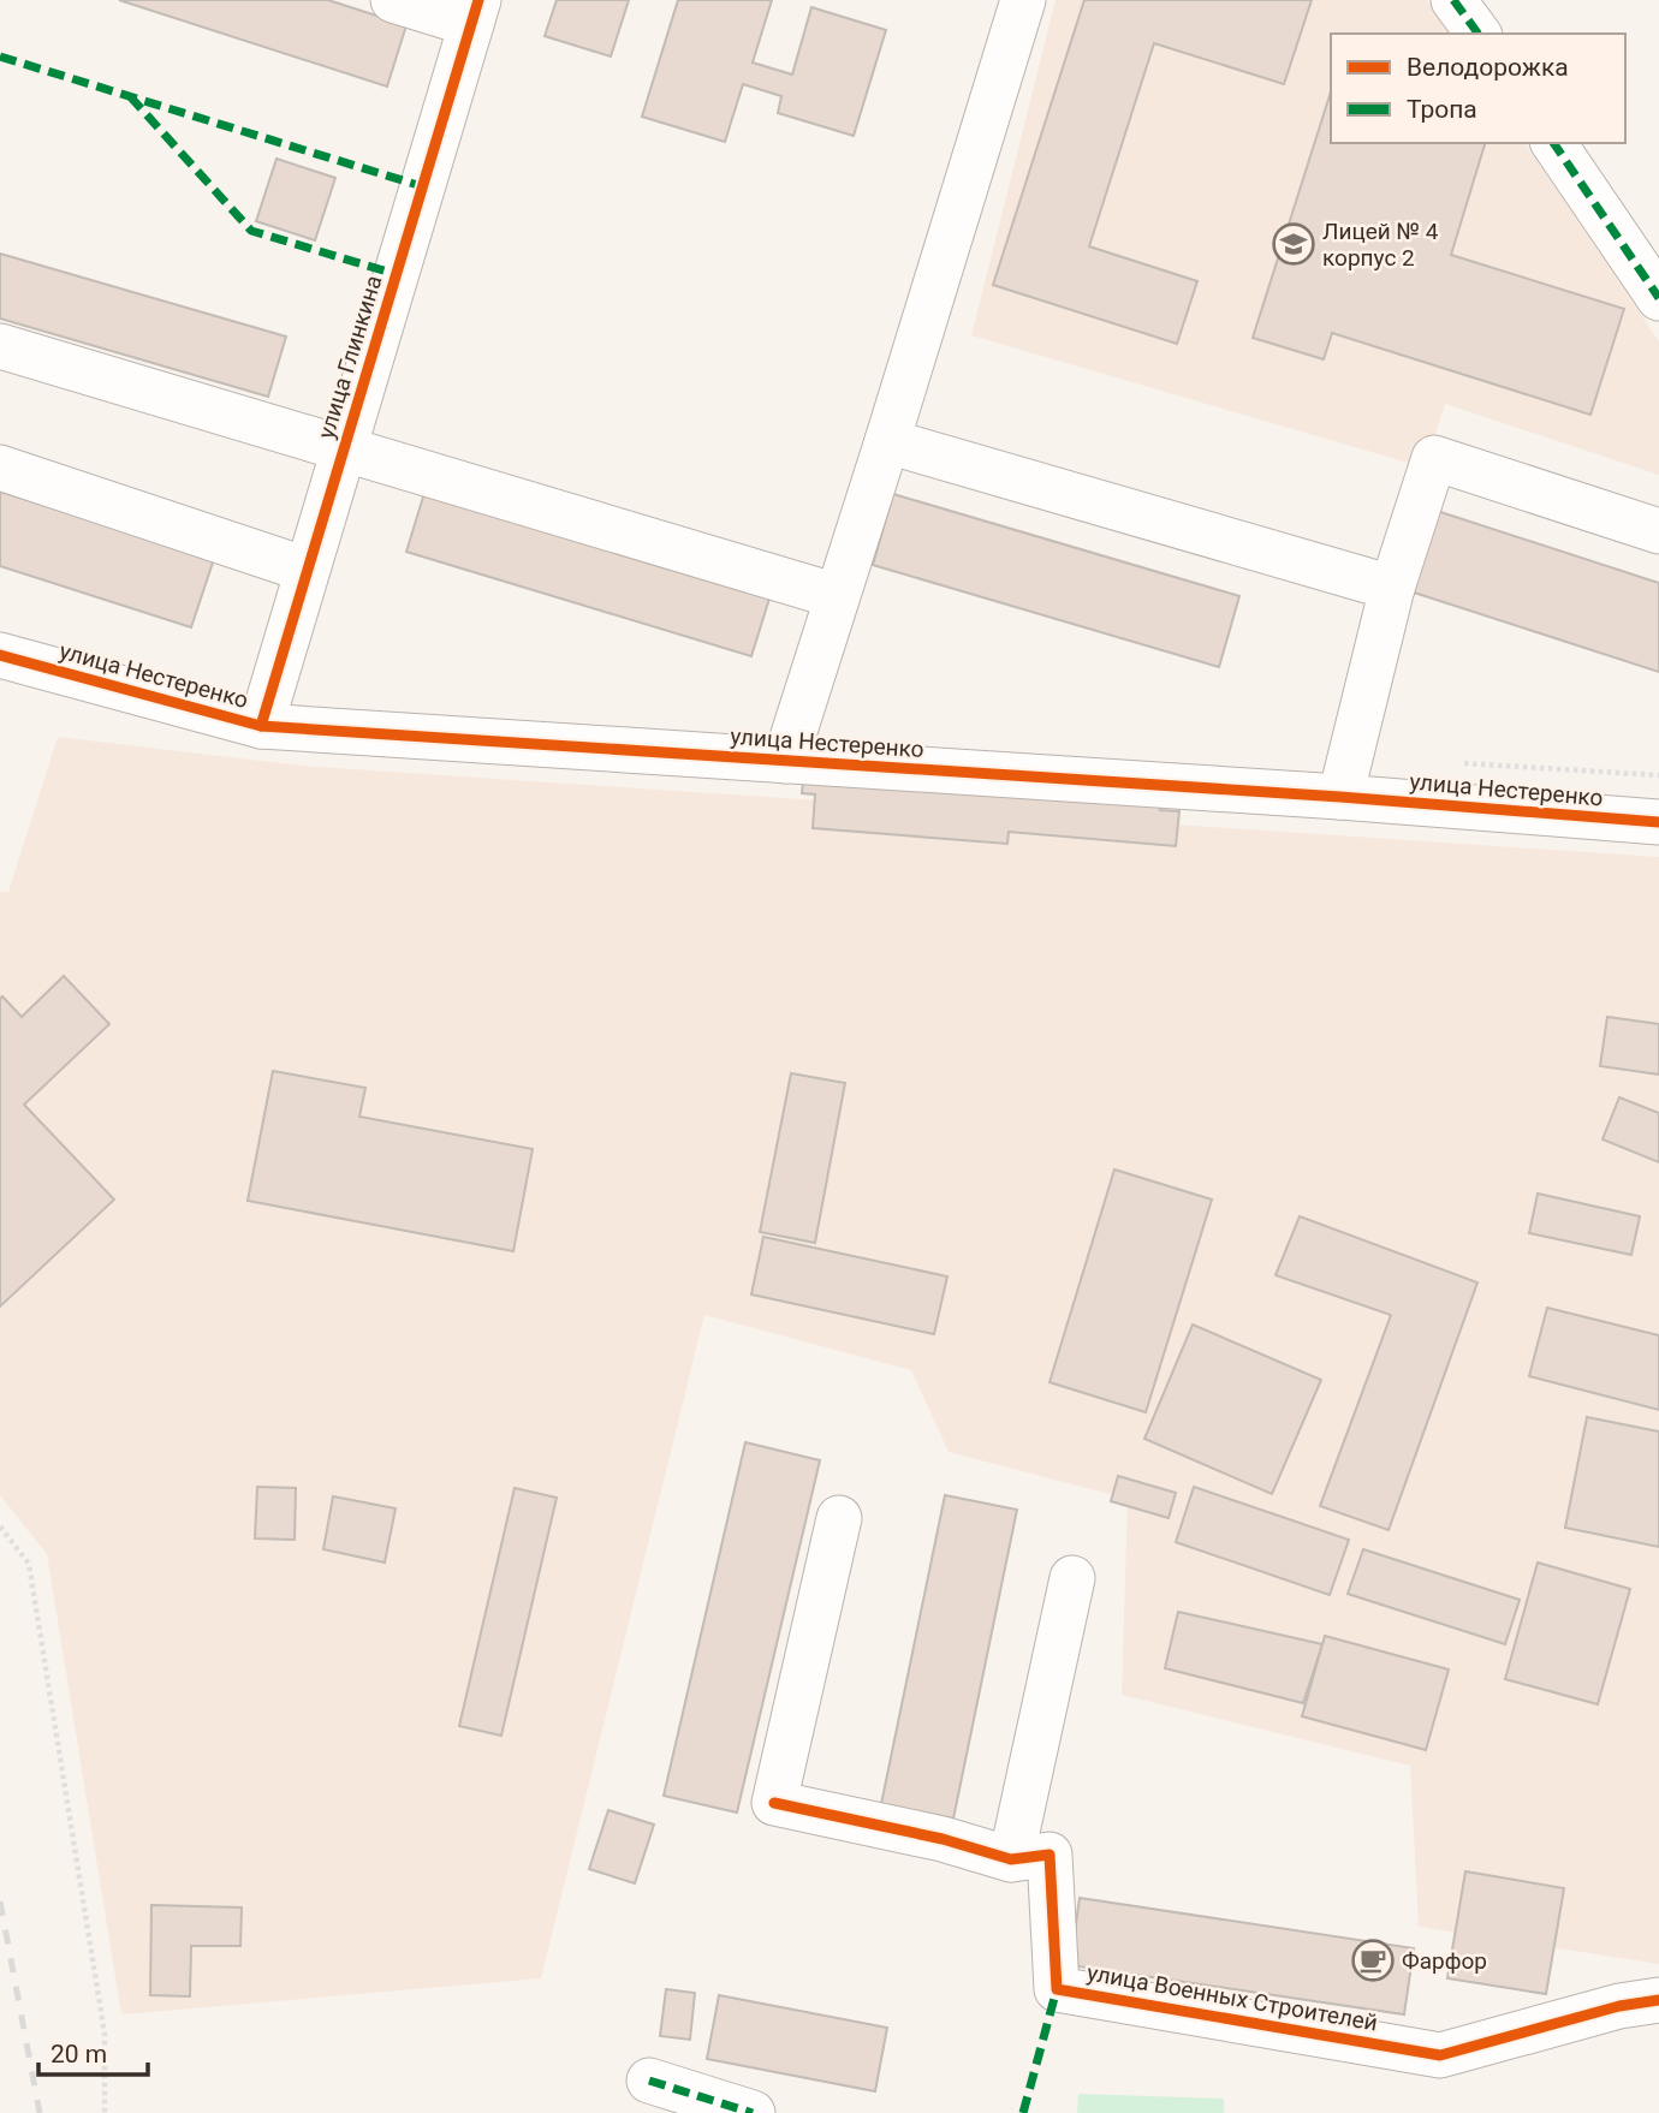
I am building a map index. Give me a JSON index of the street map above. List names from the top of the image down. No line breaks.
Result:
{"streets":{"street":["улица Глинкина","улица Нестеренко","улица Военных Строителей"]},"crossings":[["улица Глинкина","улица Нестеренко"]],"places":{"school or university":["Лицей № 4 корпус 2"],"cafe":["Фарфор"]},"legend":["Велодорожка","Тропа"],"scale_bar":"20 m"}
